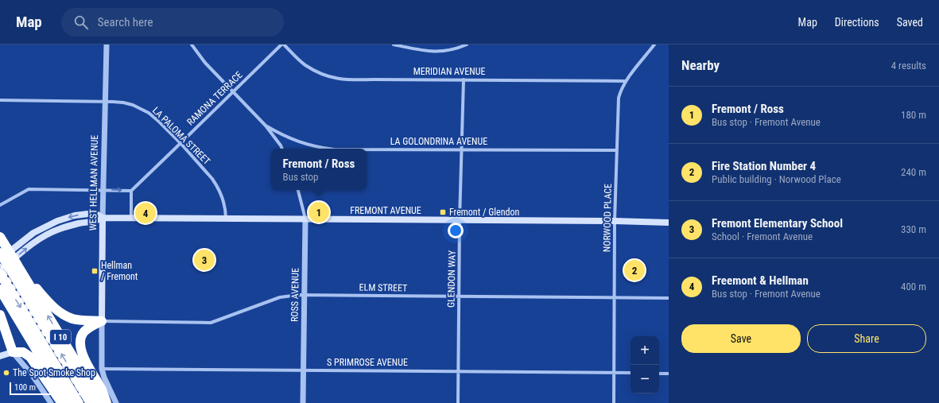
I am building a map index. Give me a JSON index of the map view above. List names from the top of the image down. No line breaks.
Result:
{"streets":{"highway":["I 10"],"main road":["WEST HELLMAN AVENUE","FREMONT AVENUE"],"street":["MERIDIAN AVENUE","RAMONA TERRACE","LA PALOMA STREET","LA GOLONDRINA AVENUE","NORWOOD PLACE","GLENDON WAY","ELM STREET","ROSS AVENUE","S PRIMROSE AVENUE"]},"crossings":[["MERIDIAN AVENUE","NORWOOD PLACE"],["MERIDIAN AVENUE","GLENDON WAY"],["RAMONA TERRACE","LA PALOMA STREET"],["LA PALOMA STREET","WEST HELLMAN AVENUE"],["LA PALOMA STREET","FREMONT AVENUE"],["LA GOLONDRINA AVENUE","NORWOOD PLACE"],["LA GOLONDRINA AVENUE","GLENDON WAY"],["WEST HELLMAN AVENUE","FREMONT AVENUE"],["WEST HELLMAN AVENUE","ELM STREET"],["FREMONT AVENUE","NORWOOD PLACE"],["FREMONT AVENUE","GLENDON WAY"],["FREMONT AVENUE","ROSS AVENUE"],["NORWOOD PLACE","ELM STREET"],["NORWOOD PLACE","S PRIMROSE AVENUE"],["GLENDON WAY","ELM STREET"],["GLENDON WAY","S PRIMROSE AVENUE"],["ELM STREET","ROSS AVENUE"],["ROSS AVENUE","S PRIMROSE AVENUE"]],"places":{"transit":["Fremont / Glendon","Hellman / Fremont"],"other":["The Spot Smoke Shop"]},"scale_bar":"100 m","page":{"header":"Map","search":"Search here","nav":["Map","Directions","Saved"],"heading":["Nearby","4 results"],"list":[{"mark":"1","name":"Fremont / Ross","note":"Bus stop · Fremont Avenue","value":"180 m"},{"mark":"2","name":"Fire Station Number 4","note":"Public building · Norwood Place","value":"240 m"},{"mark":"3","name":"Fremont Elementary School","note":"School · Fremont Avenue","value":"330 m"},{"mark":"4","name":"Freemont & Hellman","note":"Bus stop · Fremont Avenue","value":"400 m"}],"popup":["Fremont / Ross","Bus stop"],"pins":["1","4","3","2"],"buttons":["Save","Share"],"map_buttons":["+","−"],"scale":"100 m"}}
